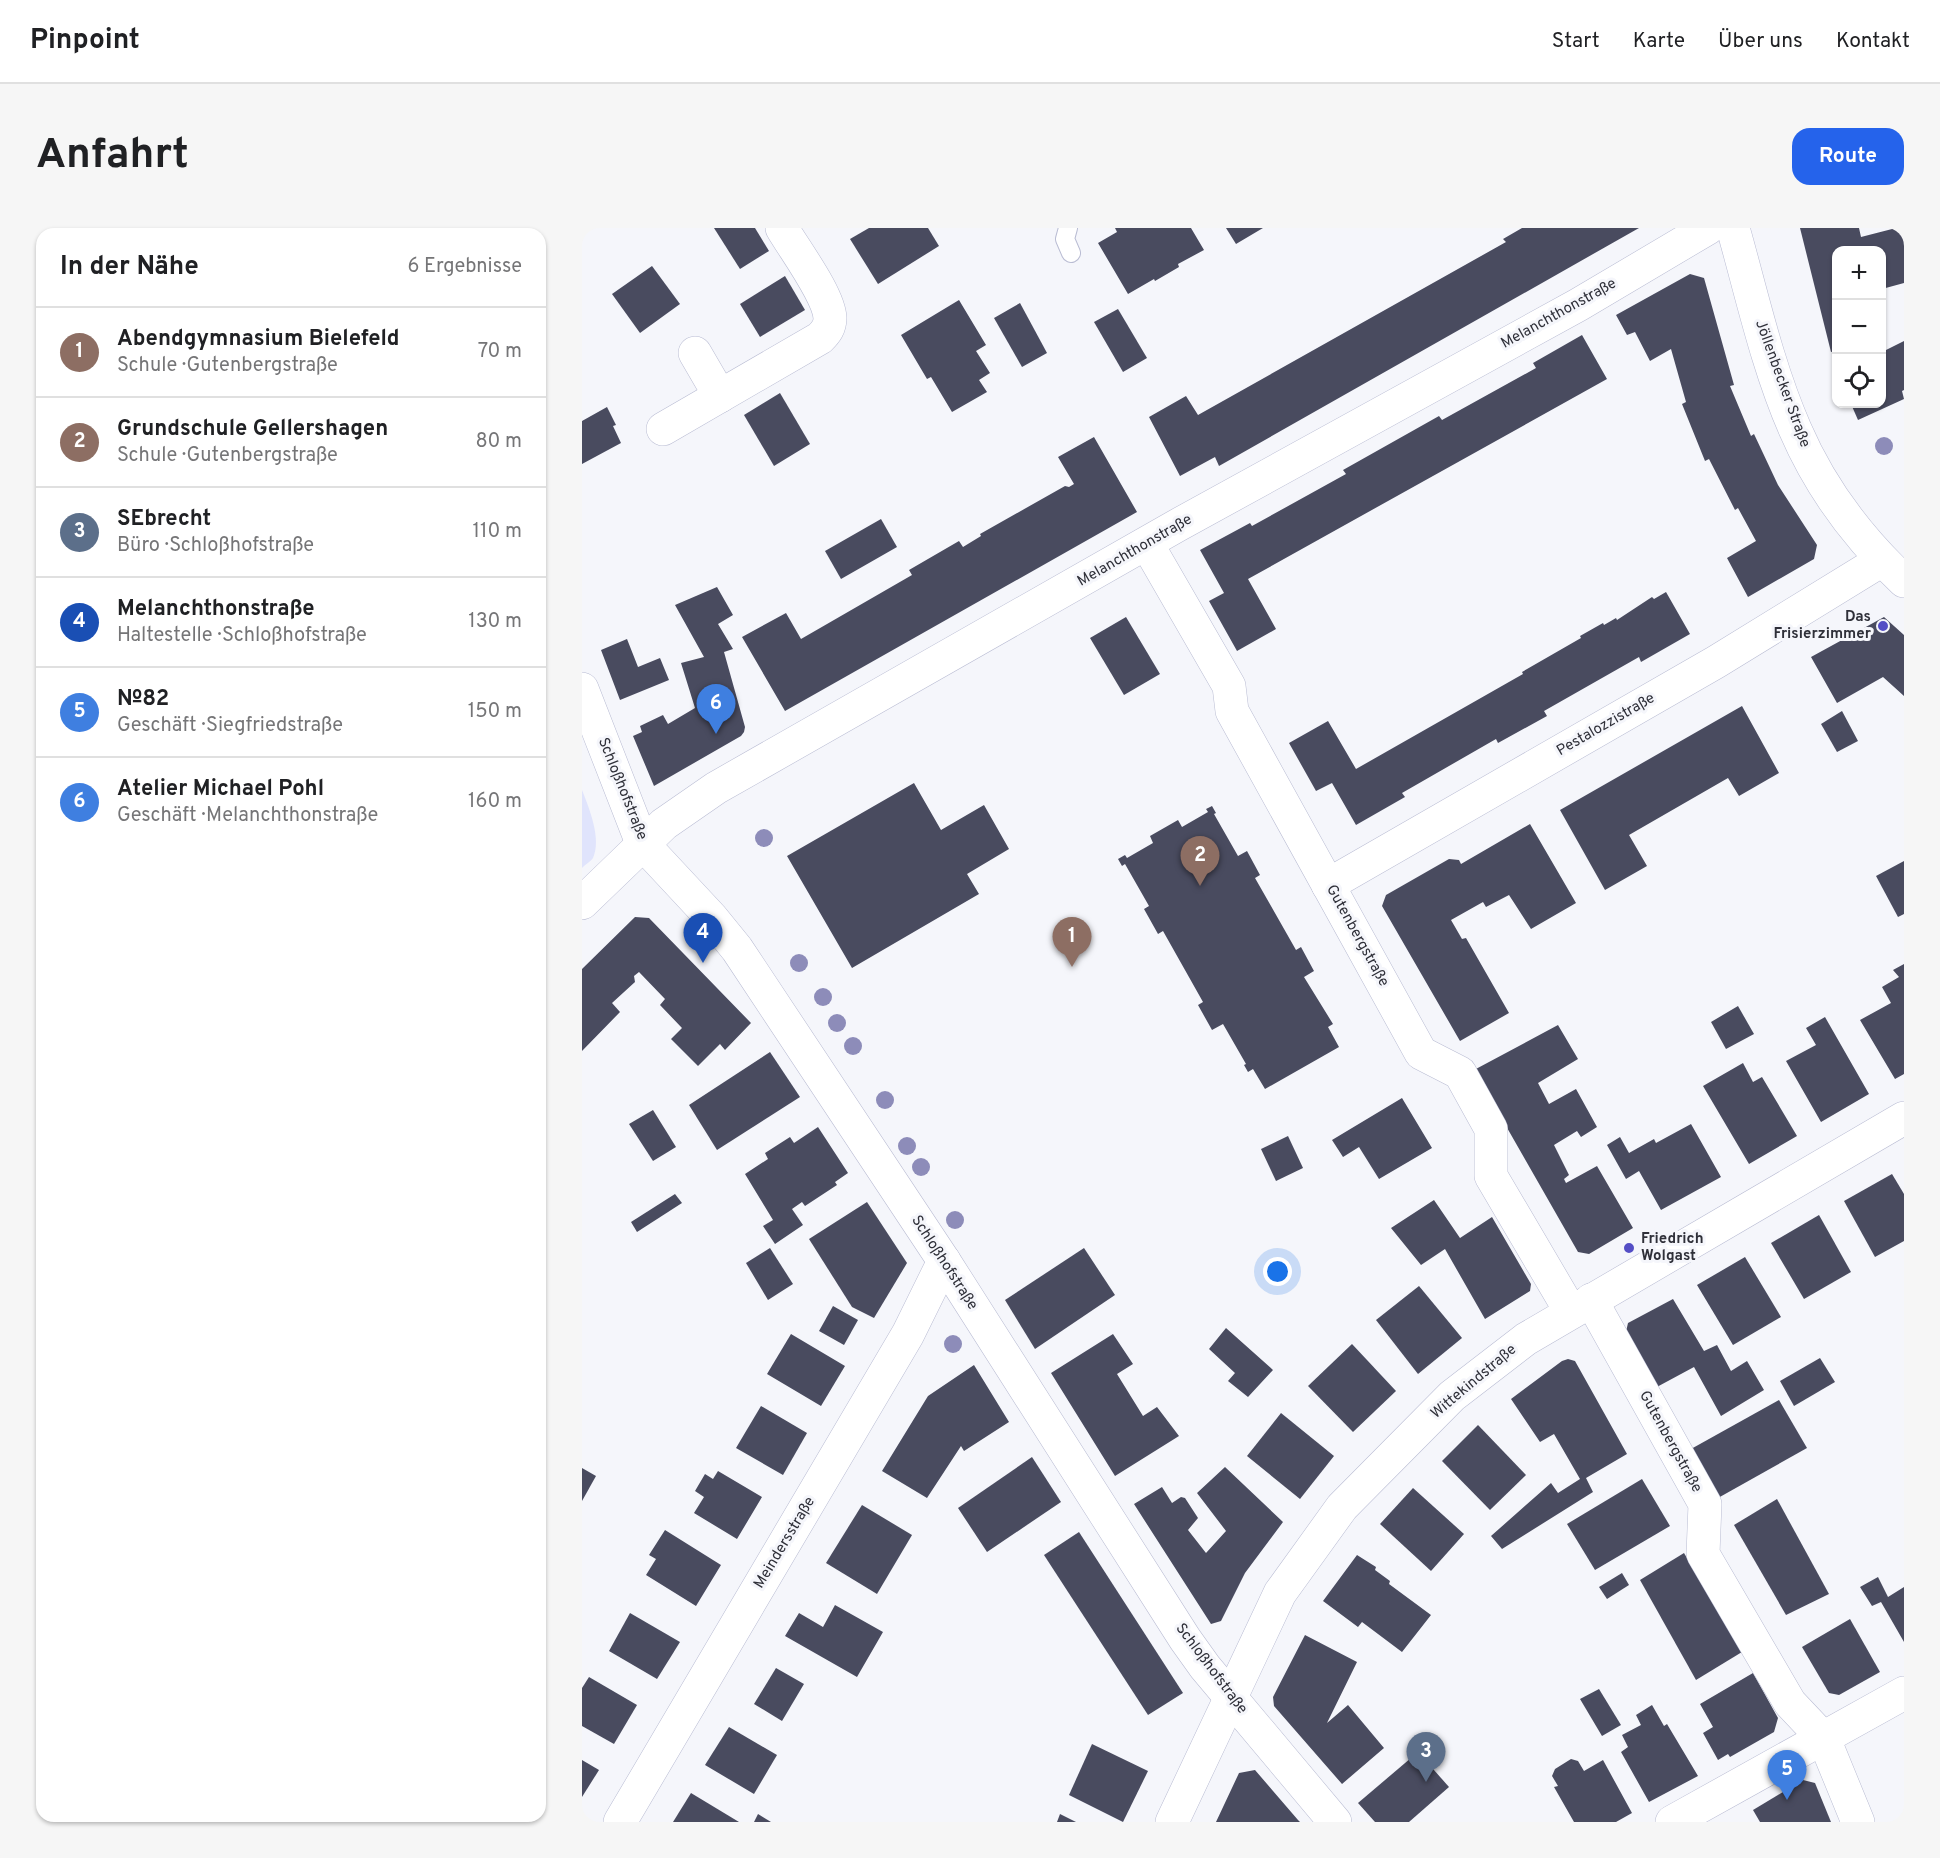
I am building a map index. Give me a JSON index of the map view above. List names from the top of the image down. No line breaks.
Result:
{"streets":{"street":["Melanchthonstraße","Jöllenbecker Straße","Pestalozzistraße","Schloßhofstraße","Gutenbergstraße","Wittekindstraße","Meindersstraße"]},"crossings":[["Melanchthonstraße","Schloßhofstraße"],["Melanchthonstraße","Gutenbergstraße"],["Jöllenbecker Straße","Pestalozzistraße"],["Pestalozzistraße","Gutenbergstraße"],["Schloßhofstraße","Wittekindstraße"],["Schloßhofstraße","Meindersstraße"],["Gutenbergstraße","Wittekindstraße"]],"places":["Das Frisierzimmer","Friedrich Wolgast"],"page":{"header":"Pinpoint","nav":["Start","Karte","Über uns","Kontakt"],"buttons":"Route","title":"Anfahrt","heading":["In der Nähe","6 Ergebnisse"],"map_buttons":["+","−"],"list":[{"mark":"1","name":"Abendgymnasium Bielefeld","note":"Schule · Gutenbergstraße","value":"70 m"},{"mark":"2","name":"Grundschule Gellershagen","note":"Schule · Gutenbergstraße","value":"80 m"},{"mark":"3","name":"SEbrecht","note":"Büro · Schloßhofstraße","value":"110 m"},{"mark":"4","name":"Melanchthonstraße","note":"Haltestelle · Schloßhofstraße","value":"130 m"},{"mark":"5","name":"№82","note":"Geschäft · Siegfriedstraße","value":"150 m"},{"mark":"6","name":"Atelier Michael Pohl","note":"Geschäft · Melanchthonstraße","value":"160 m"}],"pins":["6","2","4","1","3","5"]}}
